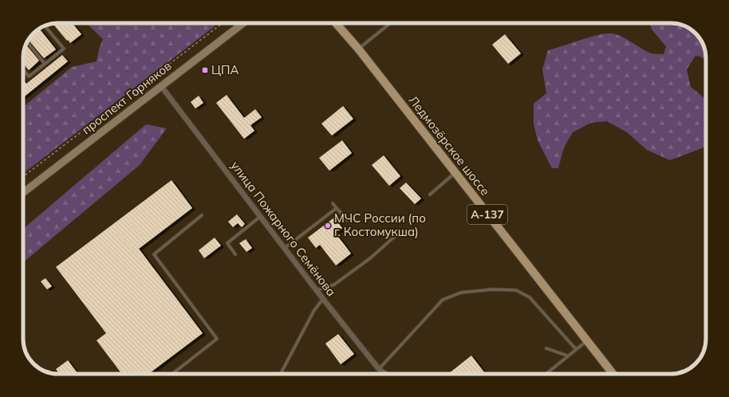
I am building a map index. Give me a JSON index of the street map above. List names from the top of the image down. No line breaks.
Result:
{"streets":{"main road":["проспект Горняков","Ледмозёрское шоссе","А-137"],"street":["улица Пожарного Семёнова"]},"crossings":[["проспект Горняков","улица Пожарного Семёнова"]],"places":{"transit":["ЦПА"],"other":["МЧС России (по г. Костомукша)"]}}
